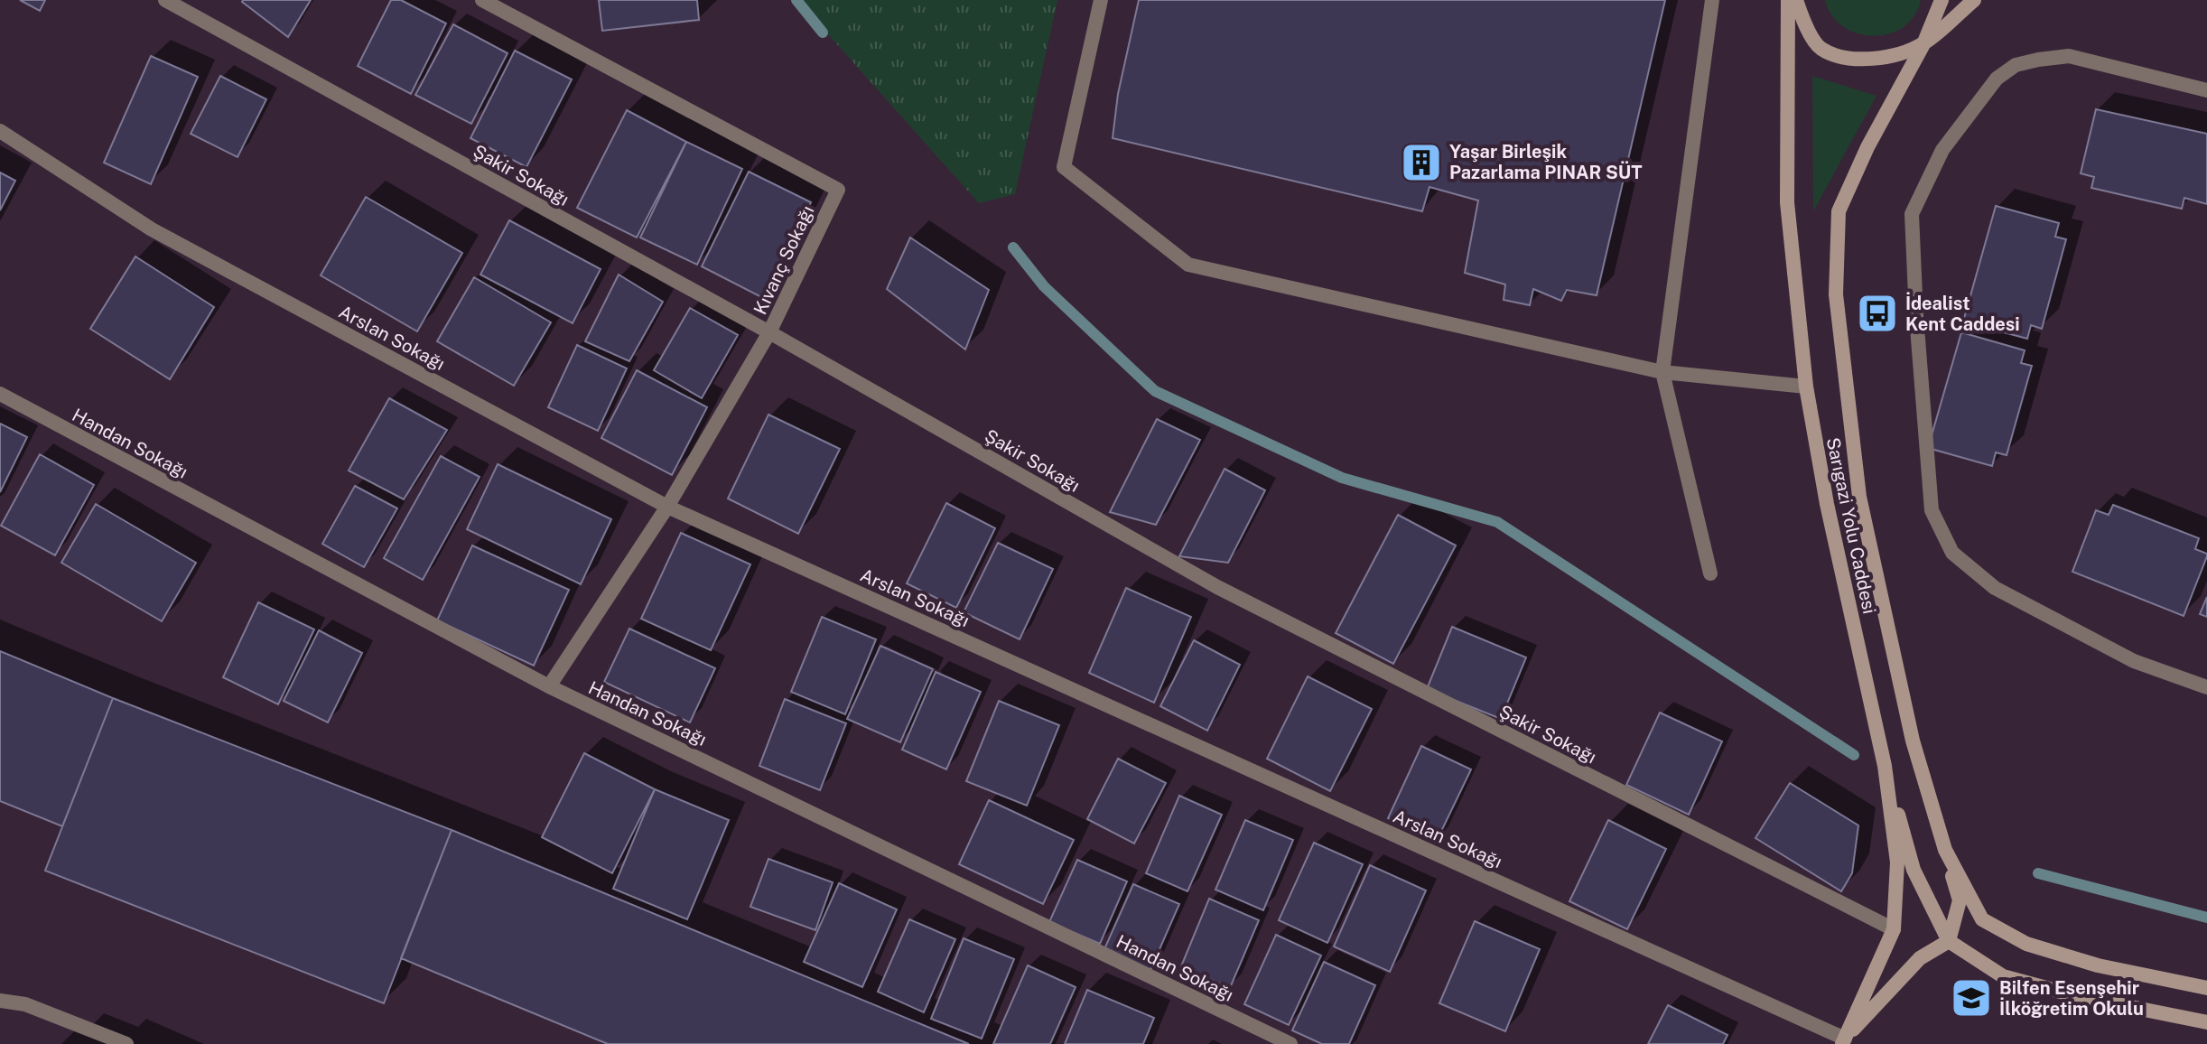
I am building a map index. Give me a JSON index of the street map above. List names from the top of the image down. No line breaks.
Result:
{"streets":{"street":["Şakir Sokağı","Kıvanç Sokağı","Arslan Sokağı","Handan Sokağı","Sarıgazi Yolu Caddesi"]},"crossings":[["Şakir Sokağı","Kıvanç Sokağı"],["Şakir Sokağı","Sarıgazi Yolu Caddesi"],["Kıvanç Sokağı","Arslan Sokağı"],["Kıvanç Sokağı","Handan Sokağı"],["Arslan Sokağı","Sarıgazi Yolu Caddesi"]],"places":{"building":["Yaşar Birleşik Pazarlama PINAR SÜT"],"bus stop":["İdealist Kent Caddesi"],"school or university":["Bilfen Esenşehir İlköğretim Okulu"]}}
